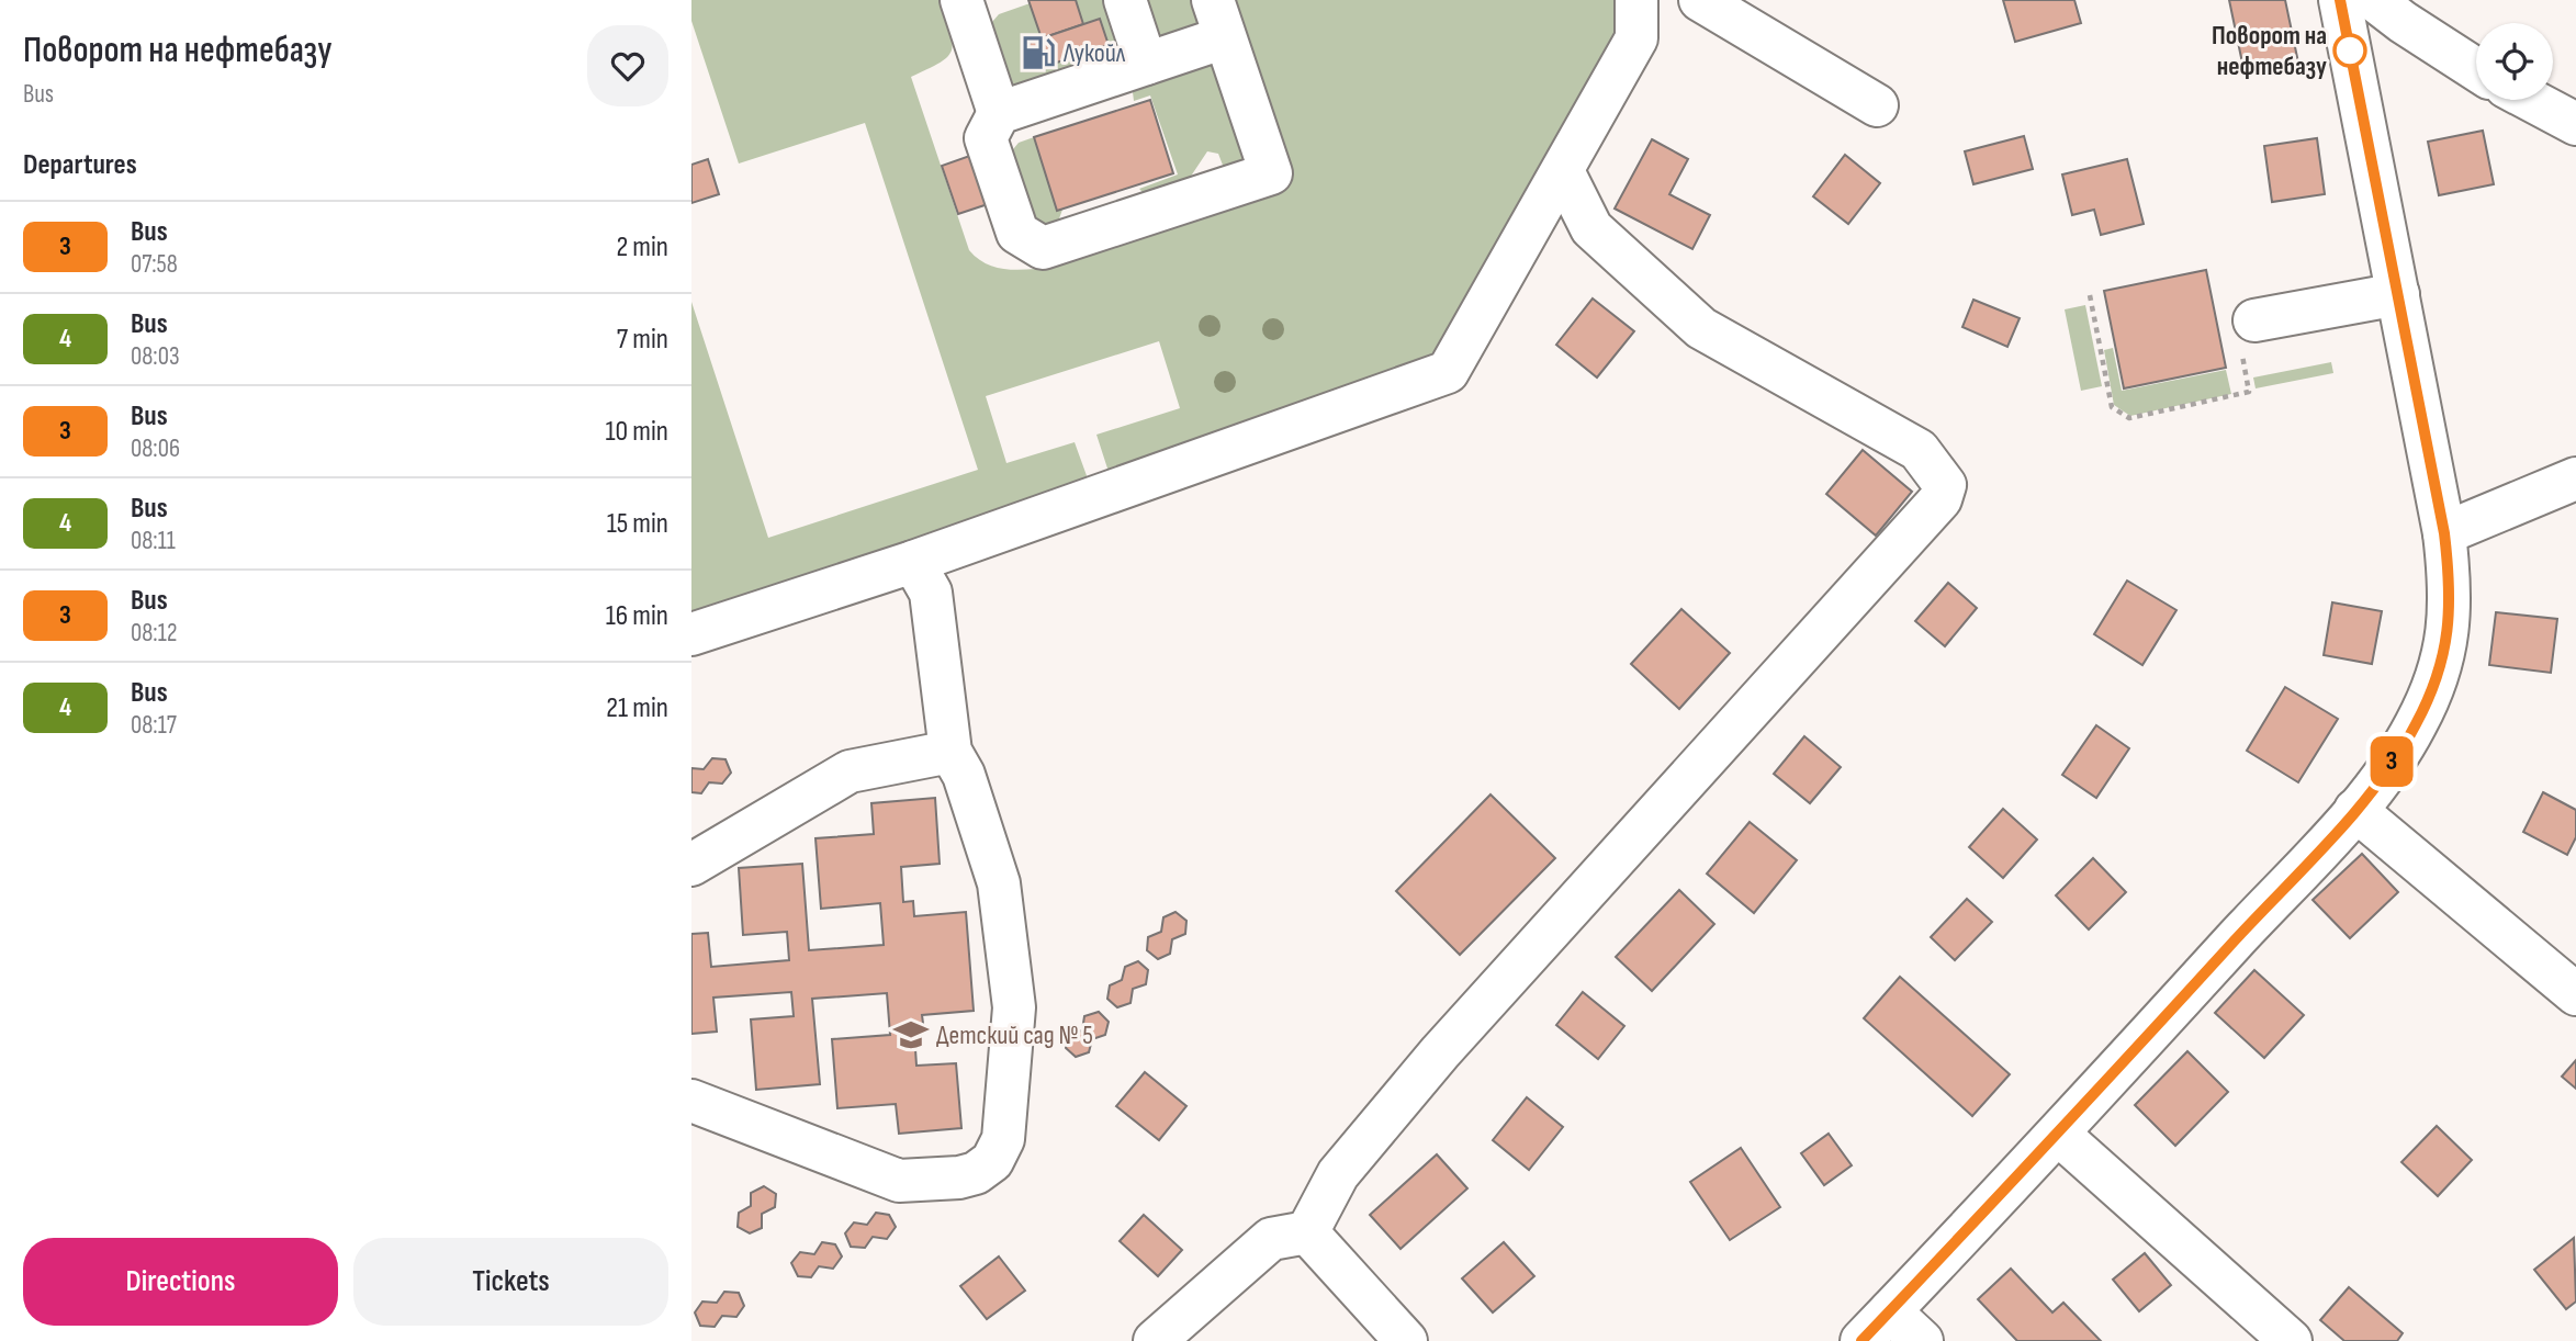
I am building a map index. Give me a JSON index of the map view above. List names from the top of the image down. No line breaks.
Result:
{"places":{"other":["Поворот на нефтебазу"],"fuel station":["Лукойл"],"school or university":["Детский сад № 5"]},"lines":["bus line 3"],"page":{"heading":[["Поворот на нефтебазу","Bus"],"Departures"],"on_map":"3","list":[{"mark":"3","name":"Bus","note":"07:58","value":"2 min"},{"mark":"4","name":"Bus","note":"08:03","value":"7 min"},{"mark":"3","name":"Bus","note":"08:06","value":"10 min"},{"mark":"4","name":"Bus","note":"08:11","value":"15 min"},{"mark":"3","name":"Bus","note":"08:12","value":"16 min"},{"mark":"4","name":"Bus","note":"08:17","value":"21 min"}],"buttons":["Directions","Tickets"]}}
